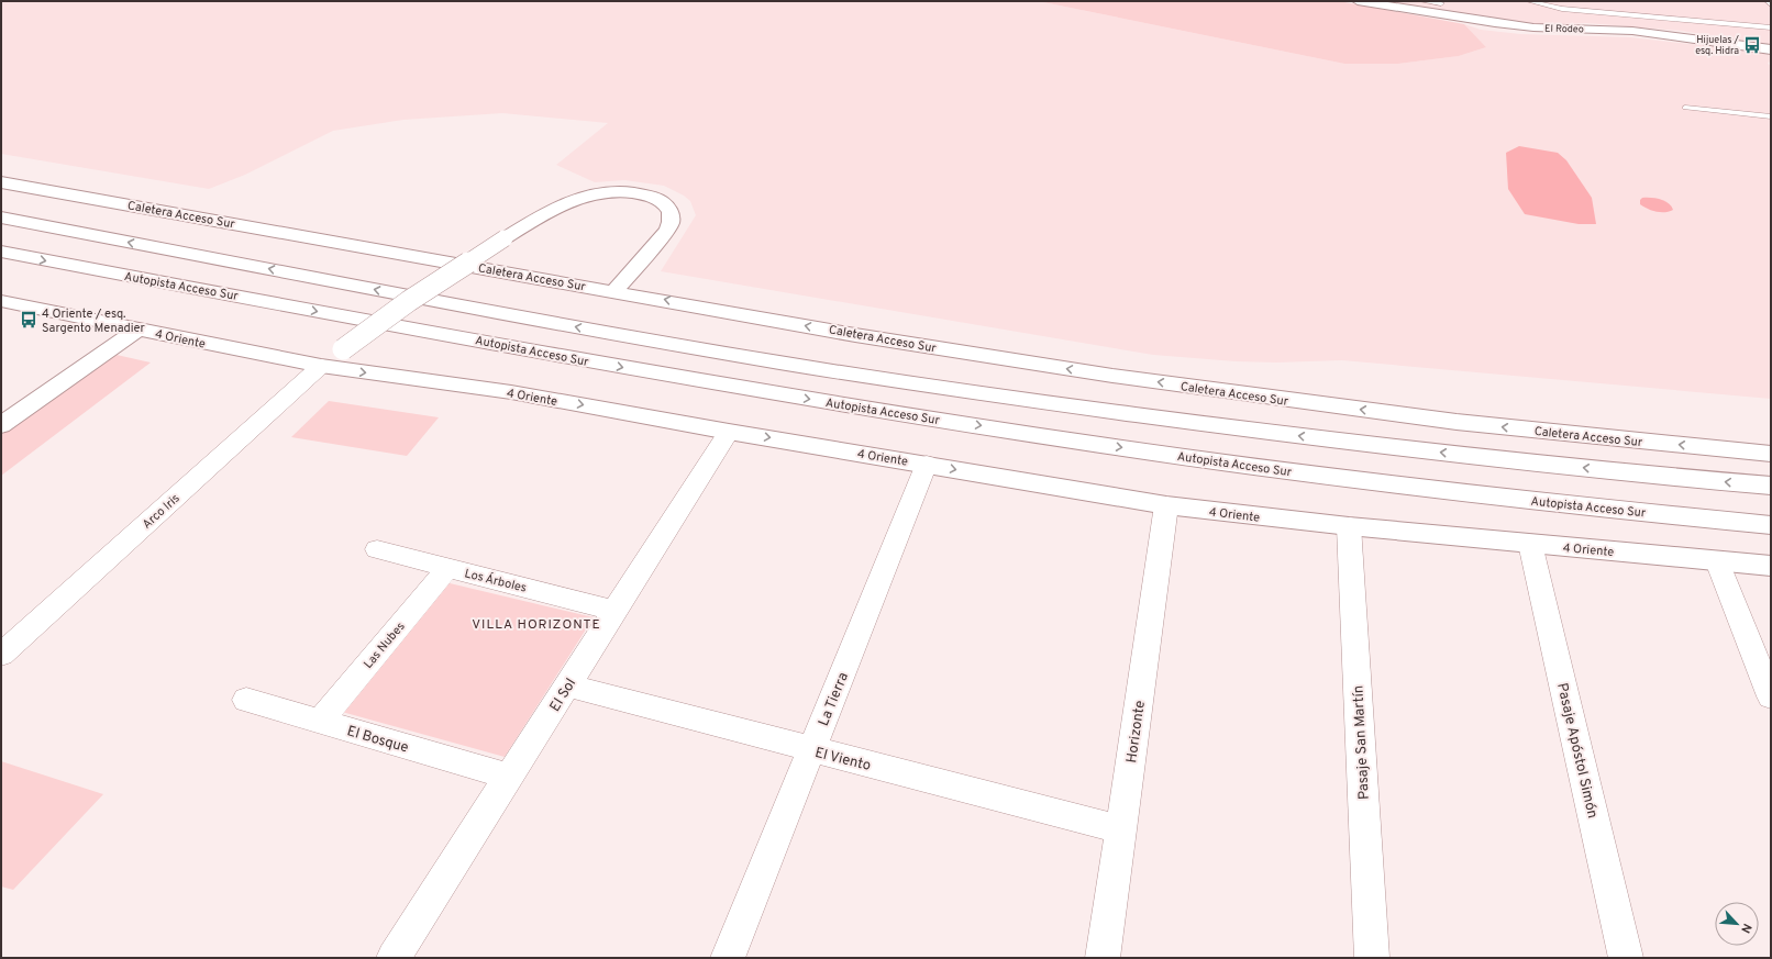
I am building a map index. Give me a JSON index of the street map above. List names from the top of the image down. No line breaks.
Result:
{"streets":{"main road":["El Rodeo","Caletera Acceso Sur","Autopista Acceso Sur","4 Oriente"],"street":["Arco Iris","Los Árboles","Las Nubes","El Sol","La Tierra","Horizonte","El Bosque","Pasaje San Martín","Pasaje Apóstol Simón","El Viento"]},"crossings":[["4 Oriente","Arco Iris"],["4 Oriente","El Sol"],["4 Oriente","La Tierra"],["4 Oriente","Horizonte"],["4 Oriente","Pasaje San Martín"],["4 Oriente","Pasaje Apóstol Simón"],["Los Árboles","Las Nubes"],["Los Árboles","El Sol"],["Las Nubes","El Bosque"],["El Sol","El Bosque"],["El Sol","El Viento"],["La Tierra","El Viento"],["Horizonte","El Viento"]],"districts":["VILLA HORIZONTE"],"places":{"bus stop":["Hijuelas / esq. Hidra","4 Oriente / esq. Sargento Menadier"]},"north":"bottom right"}
